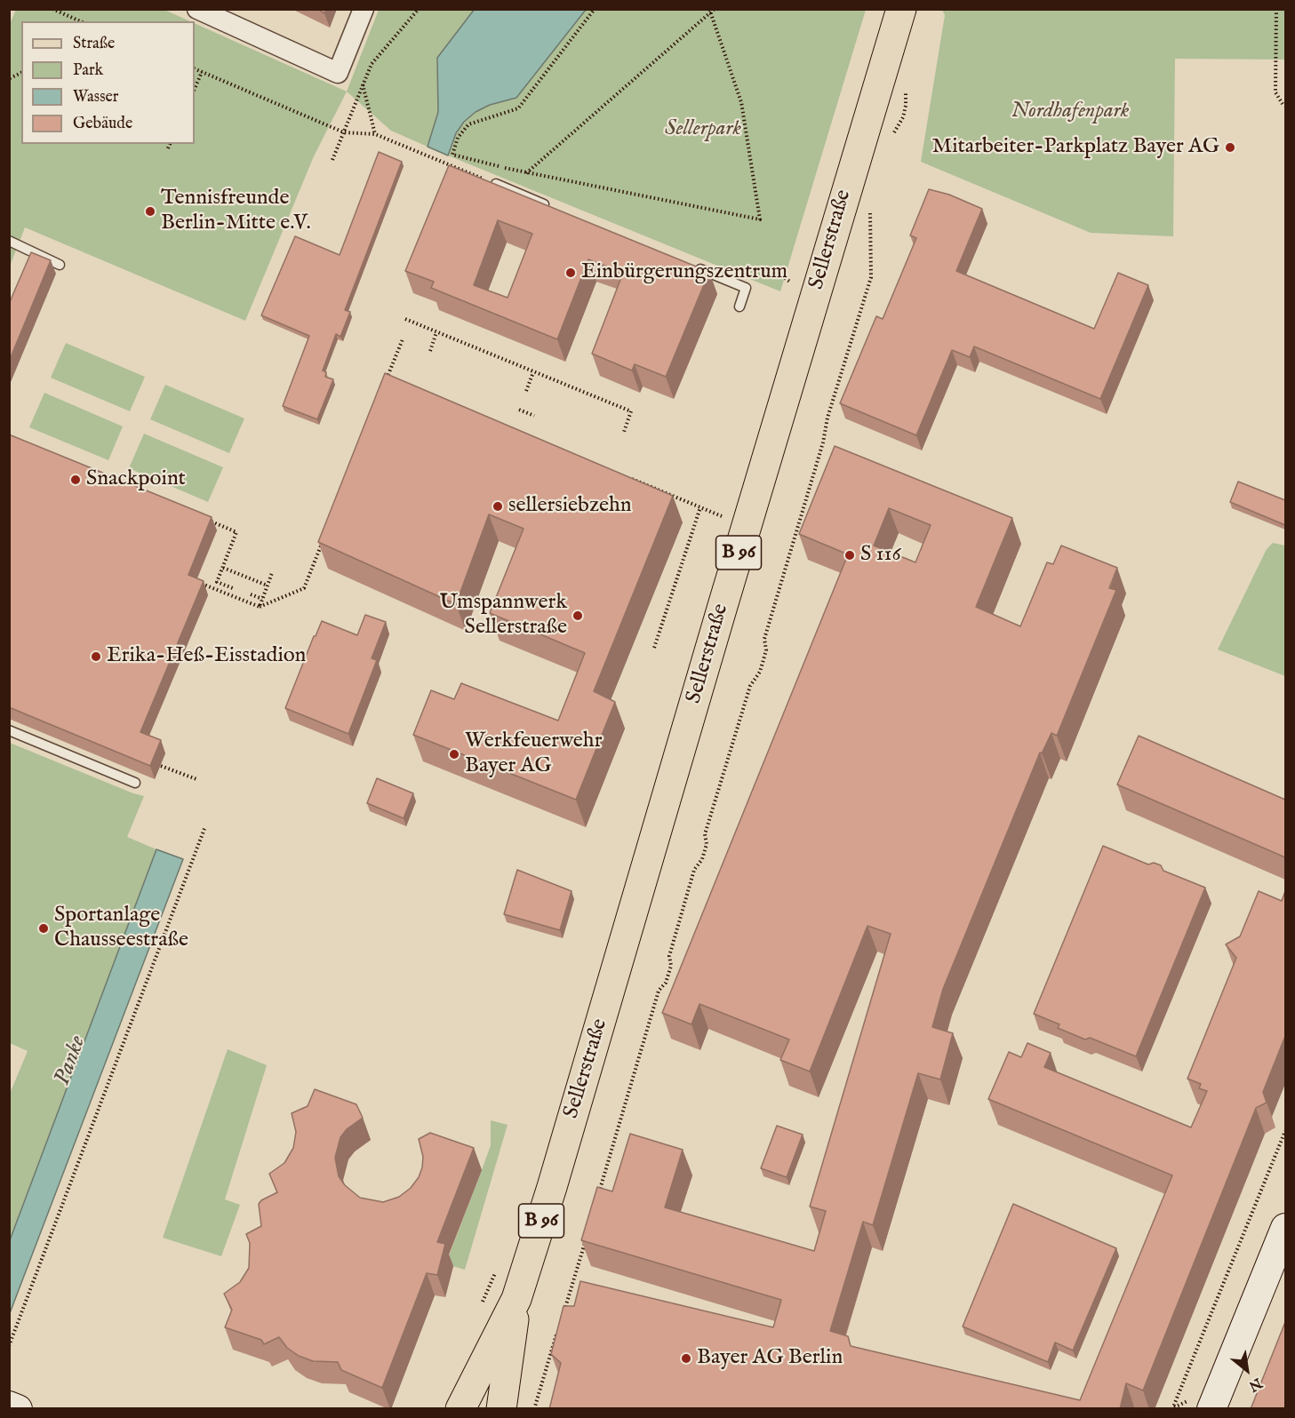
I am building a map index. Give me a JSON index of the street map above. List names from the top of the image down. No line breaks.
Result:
{"streets":{"main road":["Sellerstraße","B 96"]},"water":["Panke"],"parks":["Nordhafenpark","Sellerpark"],"places":["Mitarbeiter-Parkplatz Bayer AG","Tennisfreunde Berlin-Mitte e.V.","Einbürgerungszentrum","Snackpoint","sellersiebzehn","S 116","Umspannwerk Sellerstraße","Erika-Heß-Eisstadion","Werkfeuerwehr Bayer AG","Sportanlage Chausseestraße","Bayer AG Berlin"],"legend":["Straße","Park","Wasser","Gebäude"],"north":"bottom right"}
